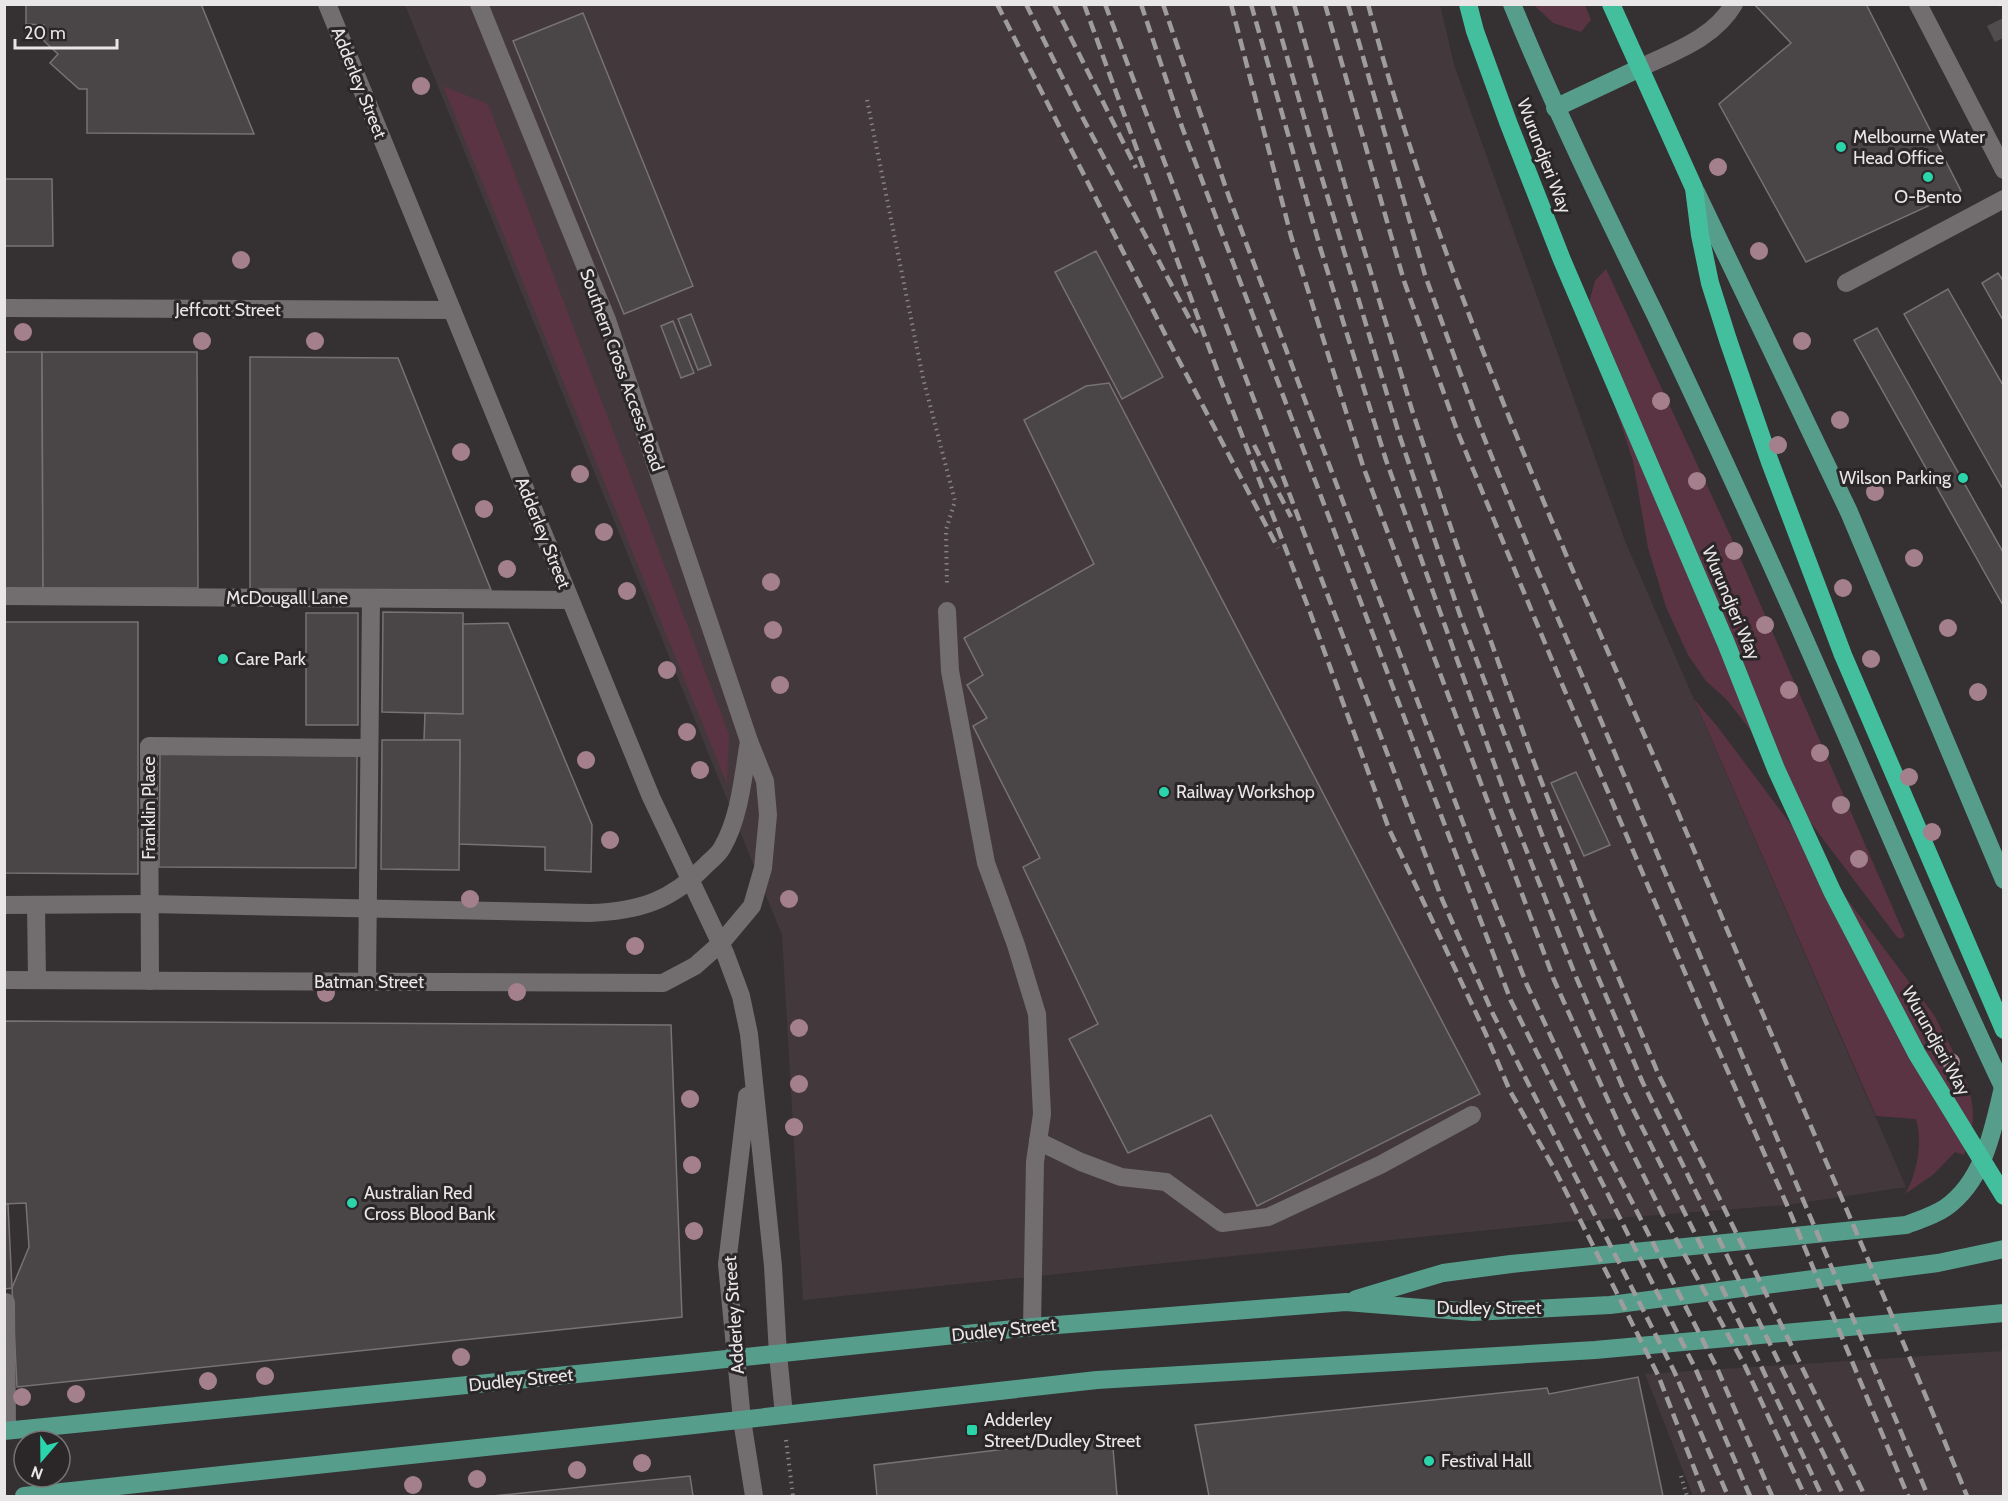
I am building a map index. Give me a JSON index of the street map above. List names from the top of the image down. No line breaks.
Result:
{"streets":{"highway":["Wurundjeri Way"],"main road":["Dudley Street"],"street":["Adderley Street","Jeffcott Street","Southern Cross Access Road","McDougall Lane","Franklin Place","Batman Street"]},"crossings":[["Adderley Street","Jeffcott Street"],["Adderley Street","Southern Cross Access Road"],["Adderley Street","McDougall Lane"],["Adderley Street","Batman Street"],["Adderley Street","Dudley Street"],["Southern Cross Access Road","Batman Street"],["Franklin Place","Batman Street"]],"places":{"other":["Melbourne Water Head Office","O-Bento","Wilson Parking","Care Park","Railway Workshop","Australian Red Cross Blood Bank","Festival Hall"],"transit":["Adderley Street/Dudley Street"]},"scale_bar":"20 m","north":"bottom"}
